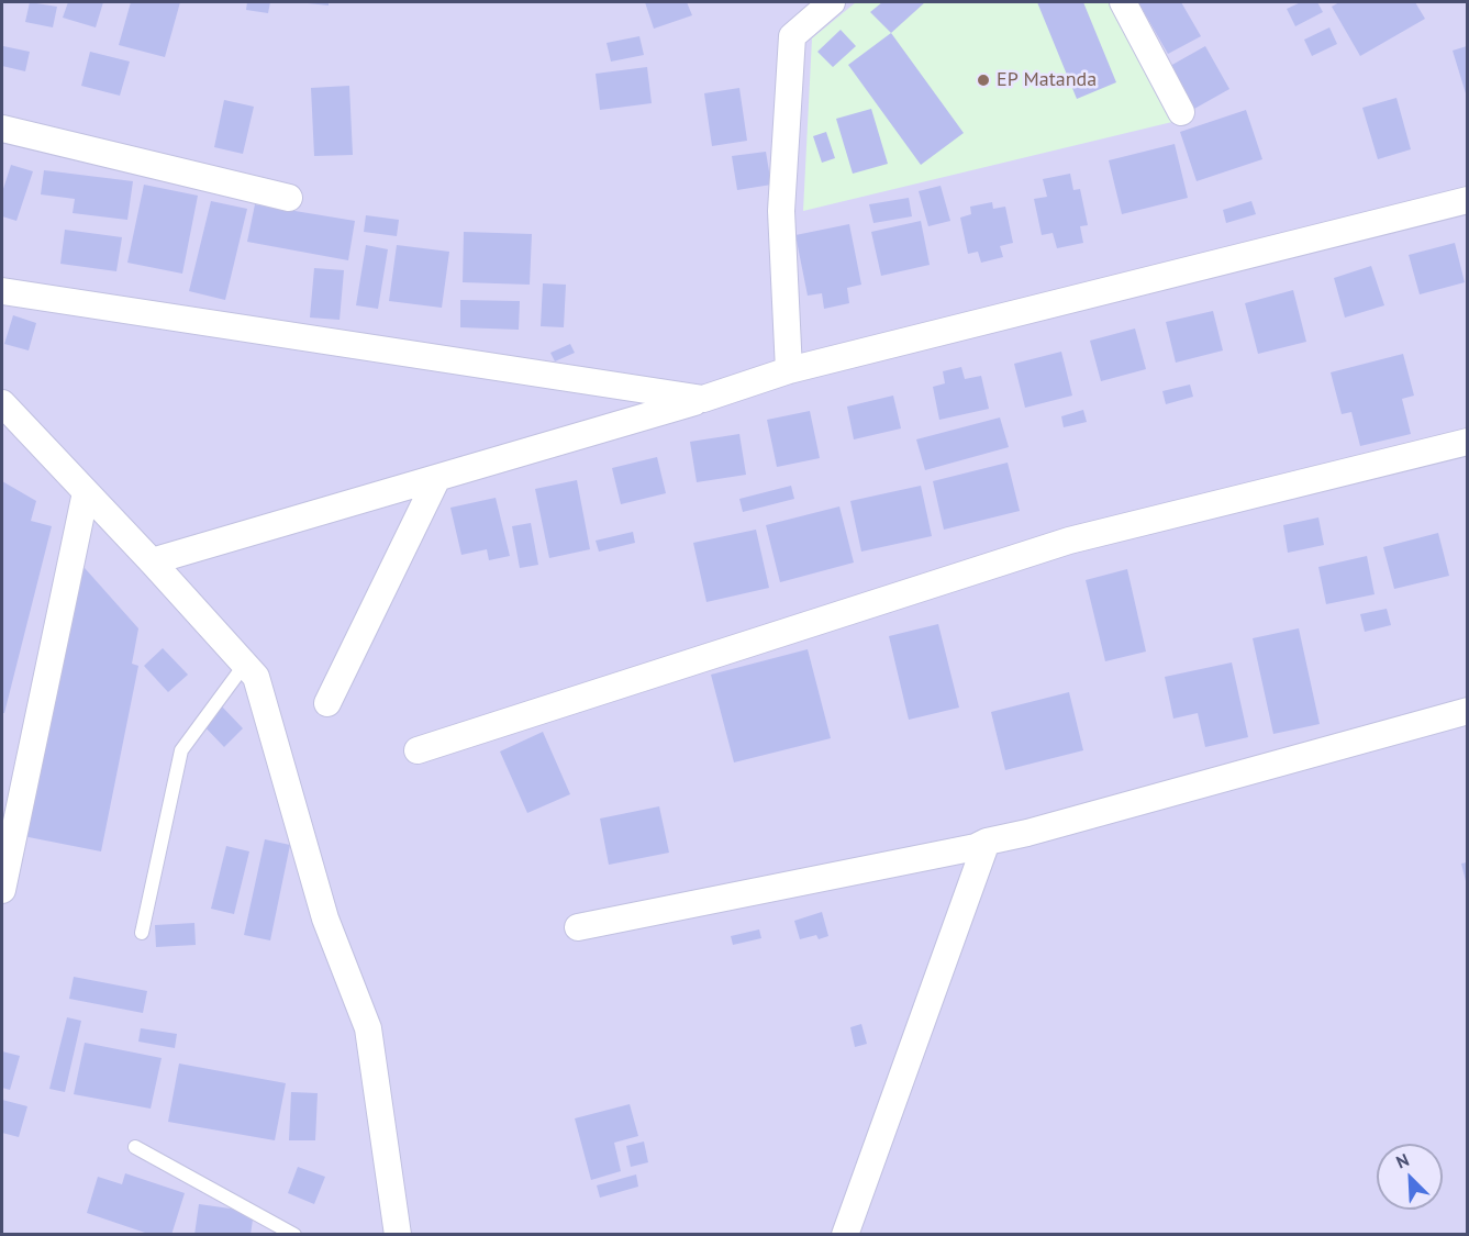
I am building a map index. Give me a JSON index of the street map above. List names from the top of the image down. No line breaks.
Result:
{"places":["EP Matanda"],"north":"top left"}
